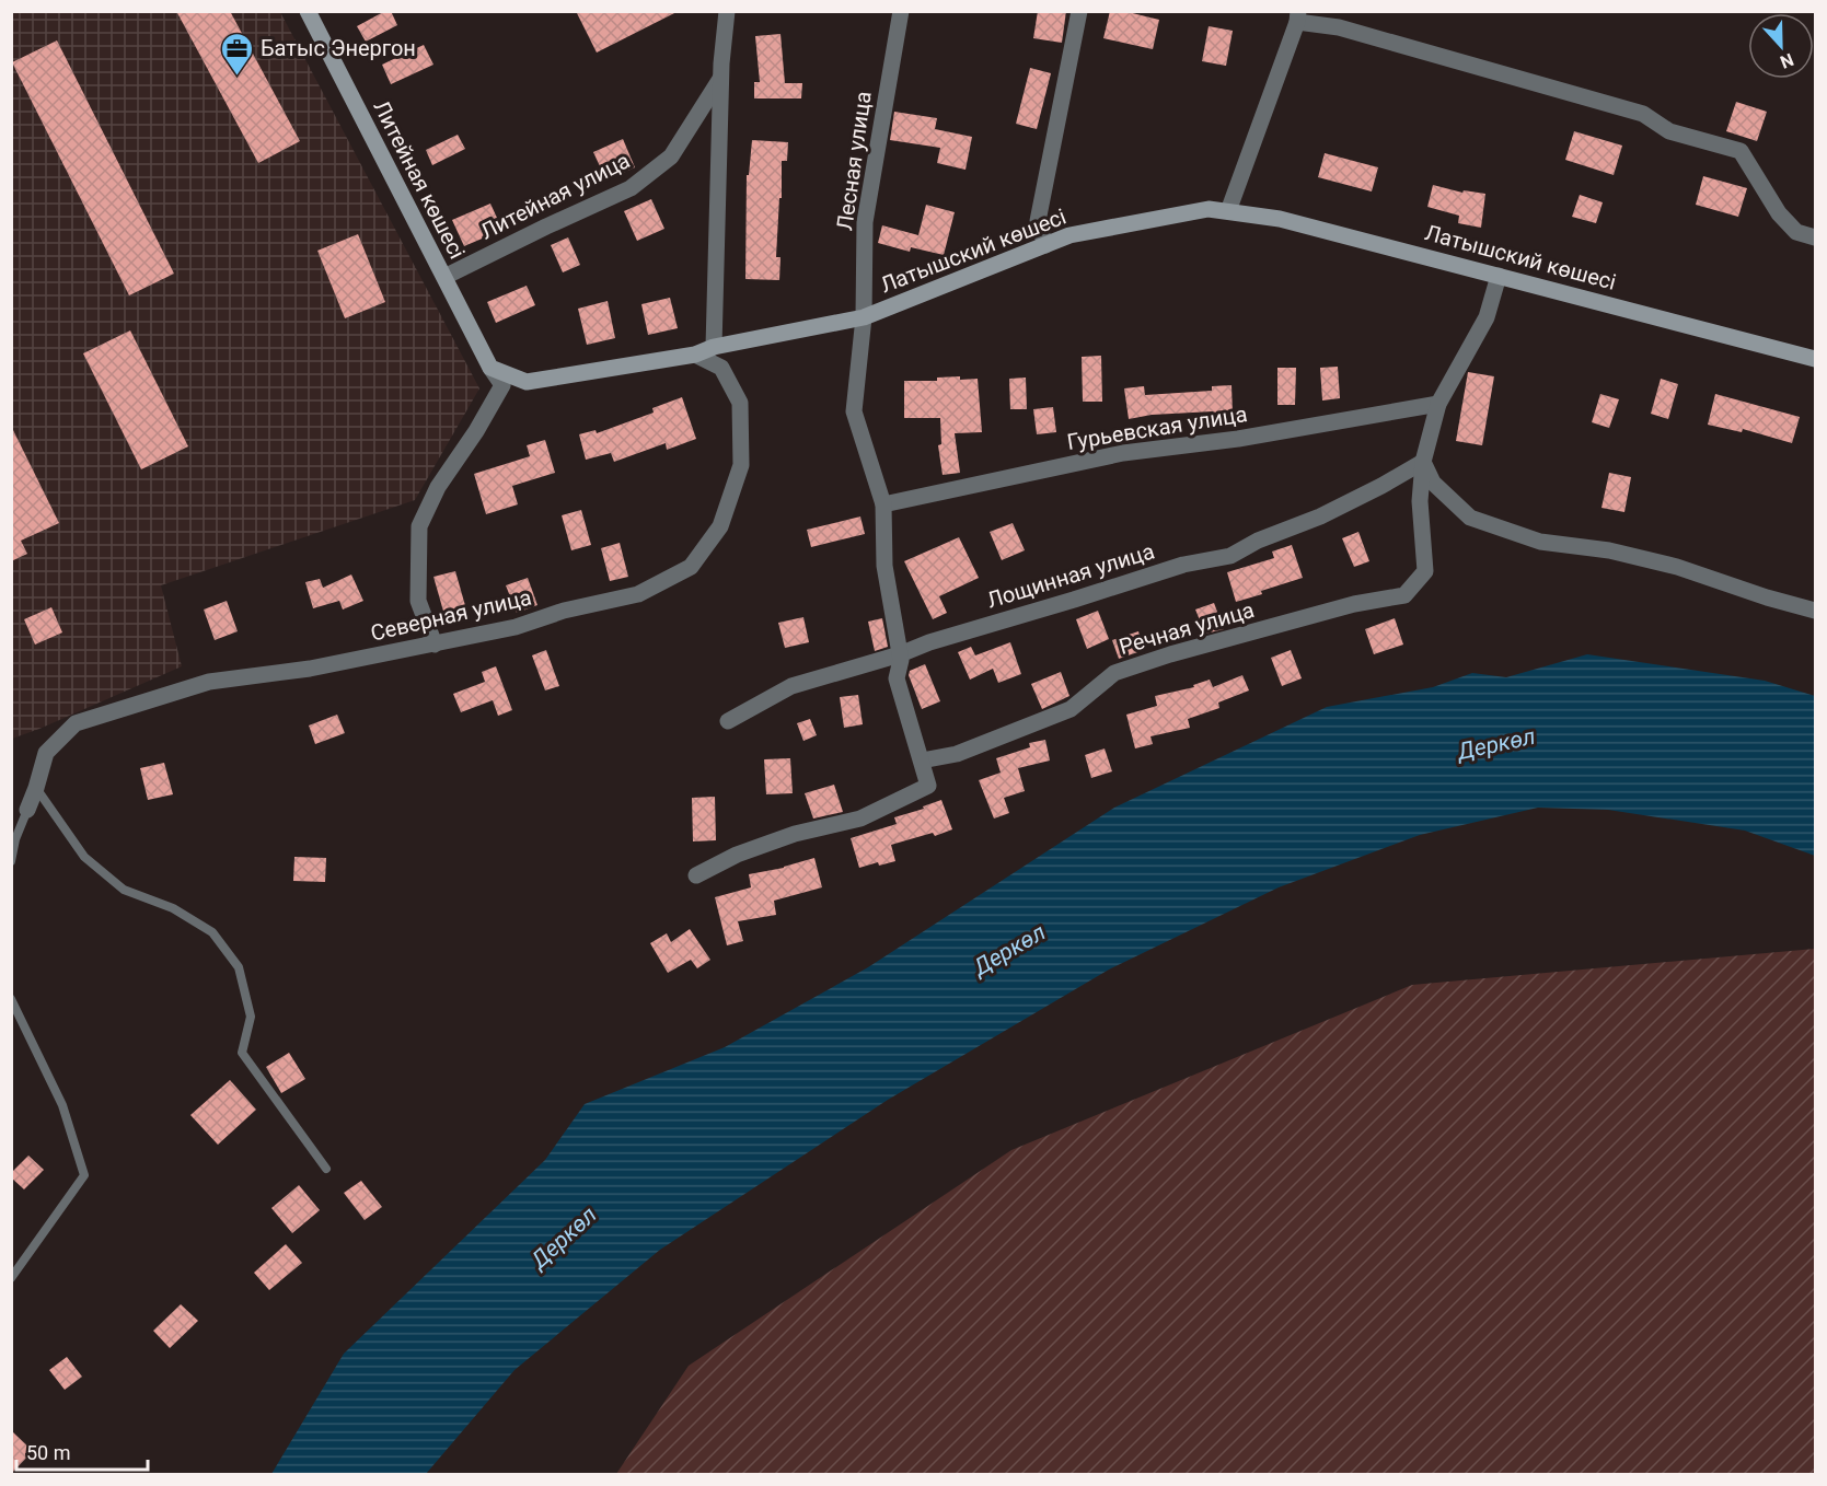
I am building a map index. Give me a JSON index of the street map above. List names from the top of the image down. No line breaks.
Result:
{"streets":{"street":["Лесная улица","Литейная көшесі","Литейная улица","Латышский көшесі","Гурьевская улица","Лощинная улица","Северная улица","Речная улица"]},"crossings":[["Лесная улица","Латышский көшесі"],["Лесная улица","Гурьевская улица"],["Лесная улица","Лощинная улица"],["Лесная улица","Речная улица"],["Литейная көшесі","Литейная улица"],["Литейная көшесі","Латышский көшесі"],["Литейная улица","Латышский көшесі"],["Латышский көшесі","Северная улица"],["Лощинная улица","Речная улица"]],"water":["Деркөл"],"places":{"office":["Батыс Энергон"]},"scale_bar":"50 m","north":"bottom"}
